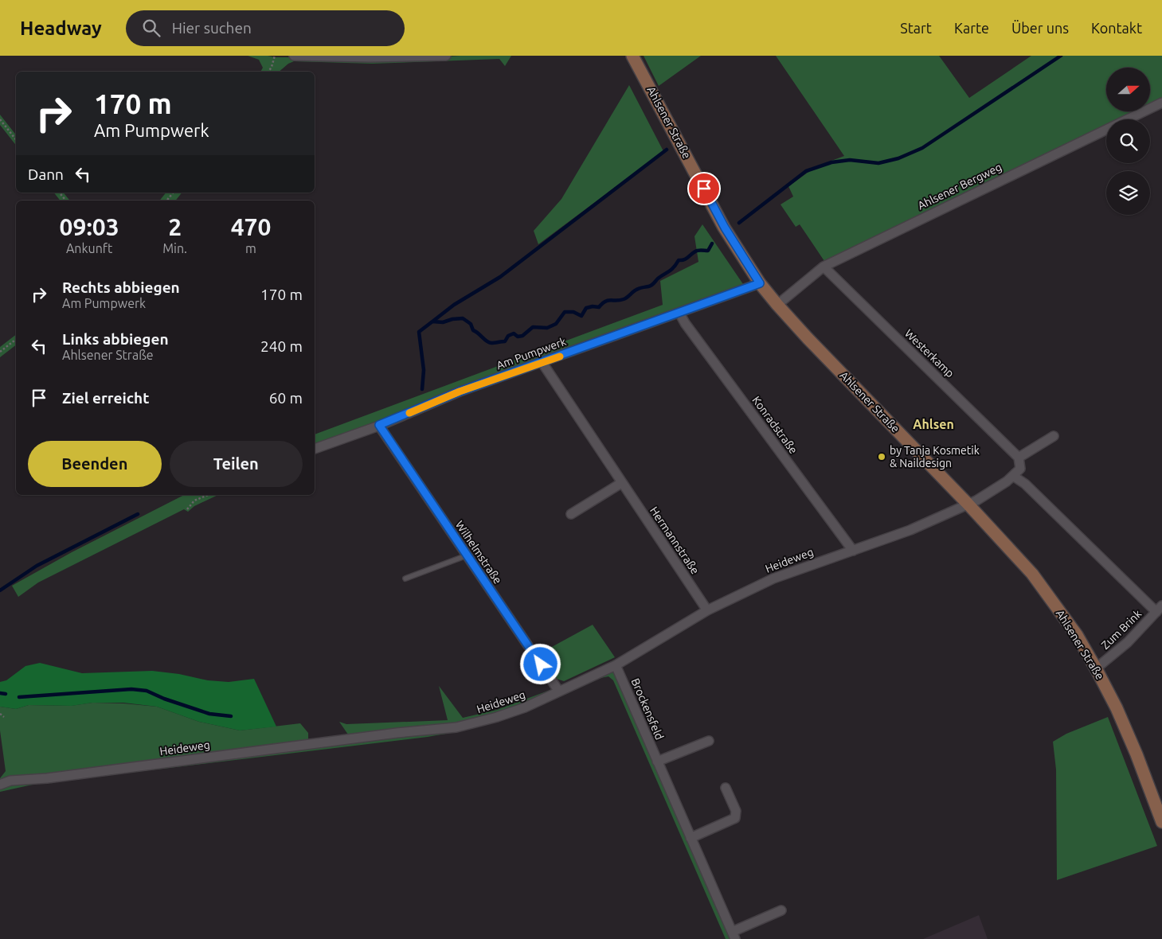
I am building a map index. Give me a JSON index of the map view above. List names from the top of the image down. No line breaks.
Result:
{"streets":{"main road":["Ahlsener Straße"],"street":["Ahlsener Bergweg","Am Pumpwerk","Westerkamp","Konradstraße","Hermannstraße","Wilhelmstraße","Heideweg","Zum Brink","Brockensfeld"]},"crossings":[["Ahlsener Straße","Ahlsener Bergweg"],["Ahlsener Straße","Am Pumpwerk"],["Ahlsener Straße","Heideweg"],["Ahlsener Straße","Zum Brink"],["Ahlsener Bergweg","Westerkamp"],["Am Pumpwerk","Konradstraße"],["Am Pumpwerk","Hermannstraße"],["Am Pumpwerk","Wilhelmstraße"],["Konradstraße","Heideweg"],["Hermannstraße","Heideweg"],["Wilhelmstraße","Heideweg"],["Heideweg","Brockensfeld"]],"districts":["Ahlsen"],"places":["by Tanja Kosmetik & Naildesign"],"north":"right","page":{"header":"Headway","search":"Hier suchen","nav":["Start","Karte","Über uns","Kontakt"],"turn":["170 m","Am Pumpwerk"],"then":"Dann","eta":["09:03","Ankunft","2","Min.","470","m"],"list":[{"name":"Rechts abbiegen","note":"Am Pumpwerk","value":"170 m"},{"name":"Links abbiegen","note":"Ahlsener Straße","value":"240 m"},{"name":"Ziel erreicht","value":"60 m"}],"buttons":["Beenden","Teilen"]}}
